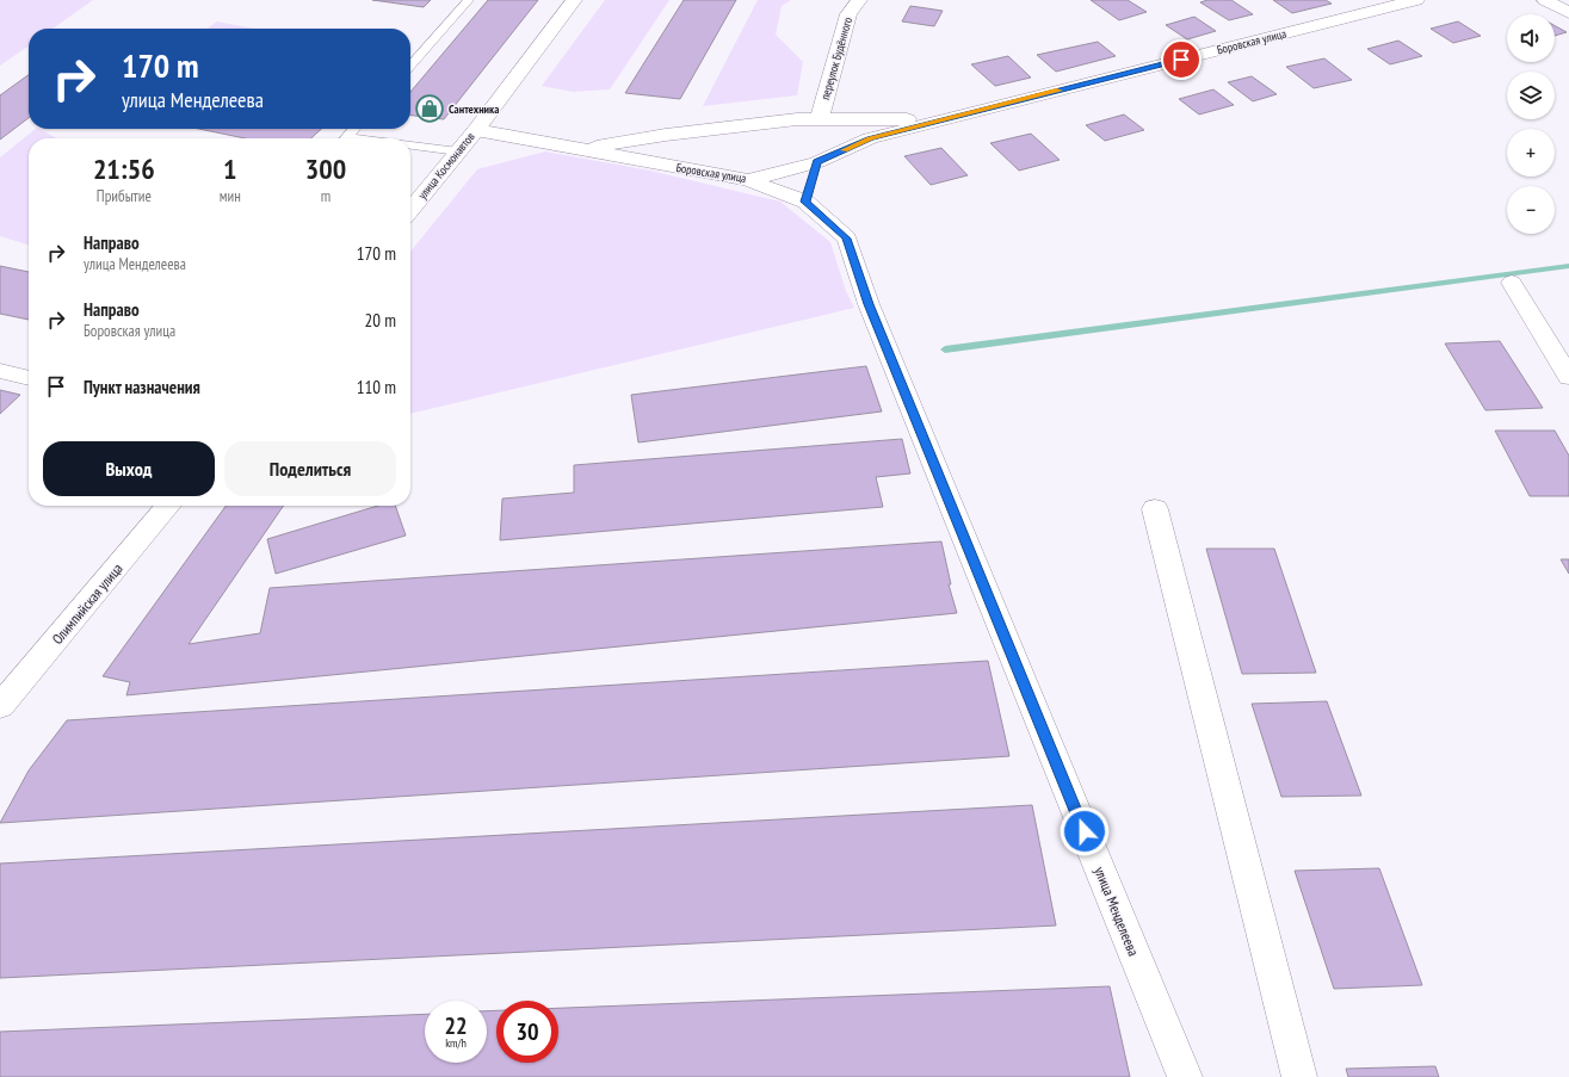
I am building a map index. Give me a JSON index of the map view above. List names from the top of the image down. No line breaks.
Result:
{"streets":{"street":["Боровская улица","переулок Будённого","улица Космонавтов","Олимпийская улица","улица Менделеева"]},"crossings":[["Боровская улица","переулок Будённого"],["Боровская улица","улица Космонавтов"],["Боровская улица","улица Менделеева"]],"places":{"shop":["Сантехника"]},"page":{"map_buttons":["+","−"],"turn":["170 m","улица Менделеева"],"eta":["21:56","Прибытие","1","мин","300","m"],"list":[{"name":"Направо","note":"улица Менделеева","value":"170 m"},{"name":"Направо","note":"Боровская улица","value":"20 m"},{"name":"Пункт назначения","value":"110 m"}],"buttons":["Выход","Поделиться"],"speed":"22 km/h","limit":"30"}}
